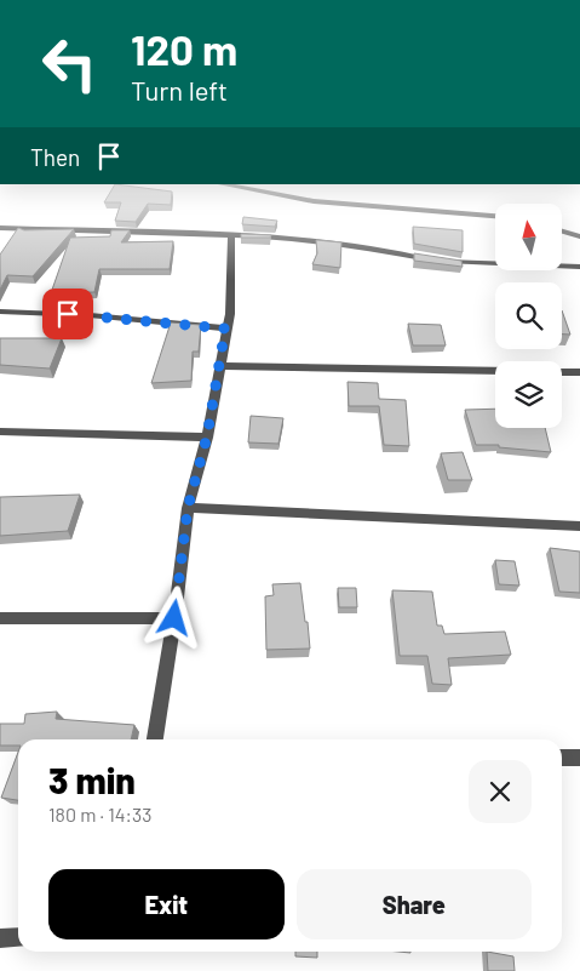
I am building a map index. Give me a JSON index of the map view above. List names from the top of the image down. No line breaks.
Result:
{"north":"top","page":{"turn":["120 m","Turn left"],"then":"Then","heading":["3 min","180 m · 14:33"],"buttons":["Exit","Share"]}}
